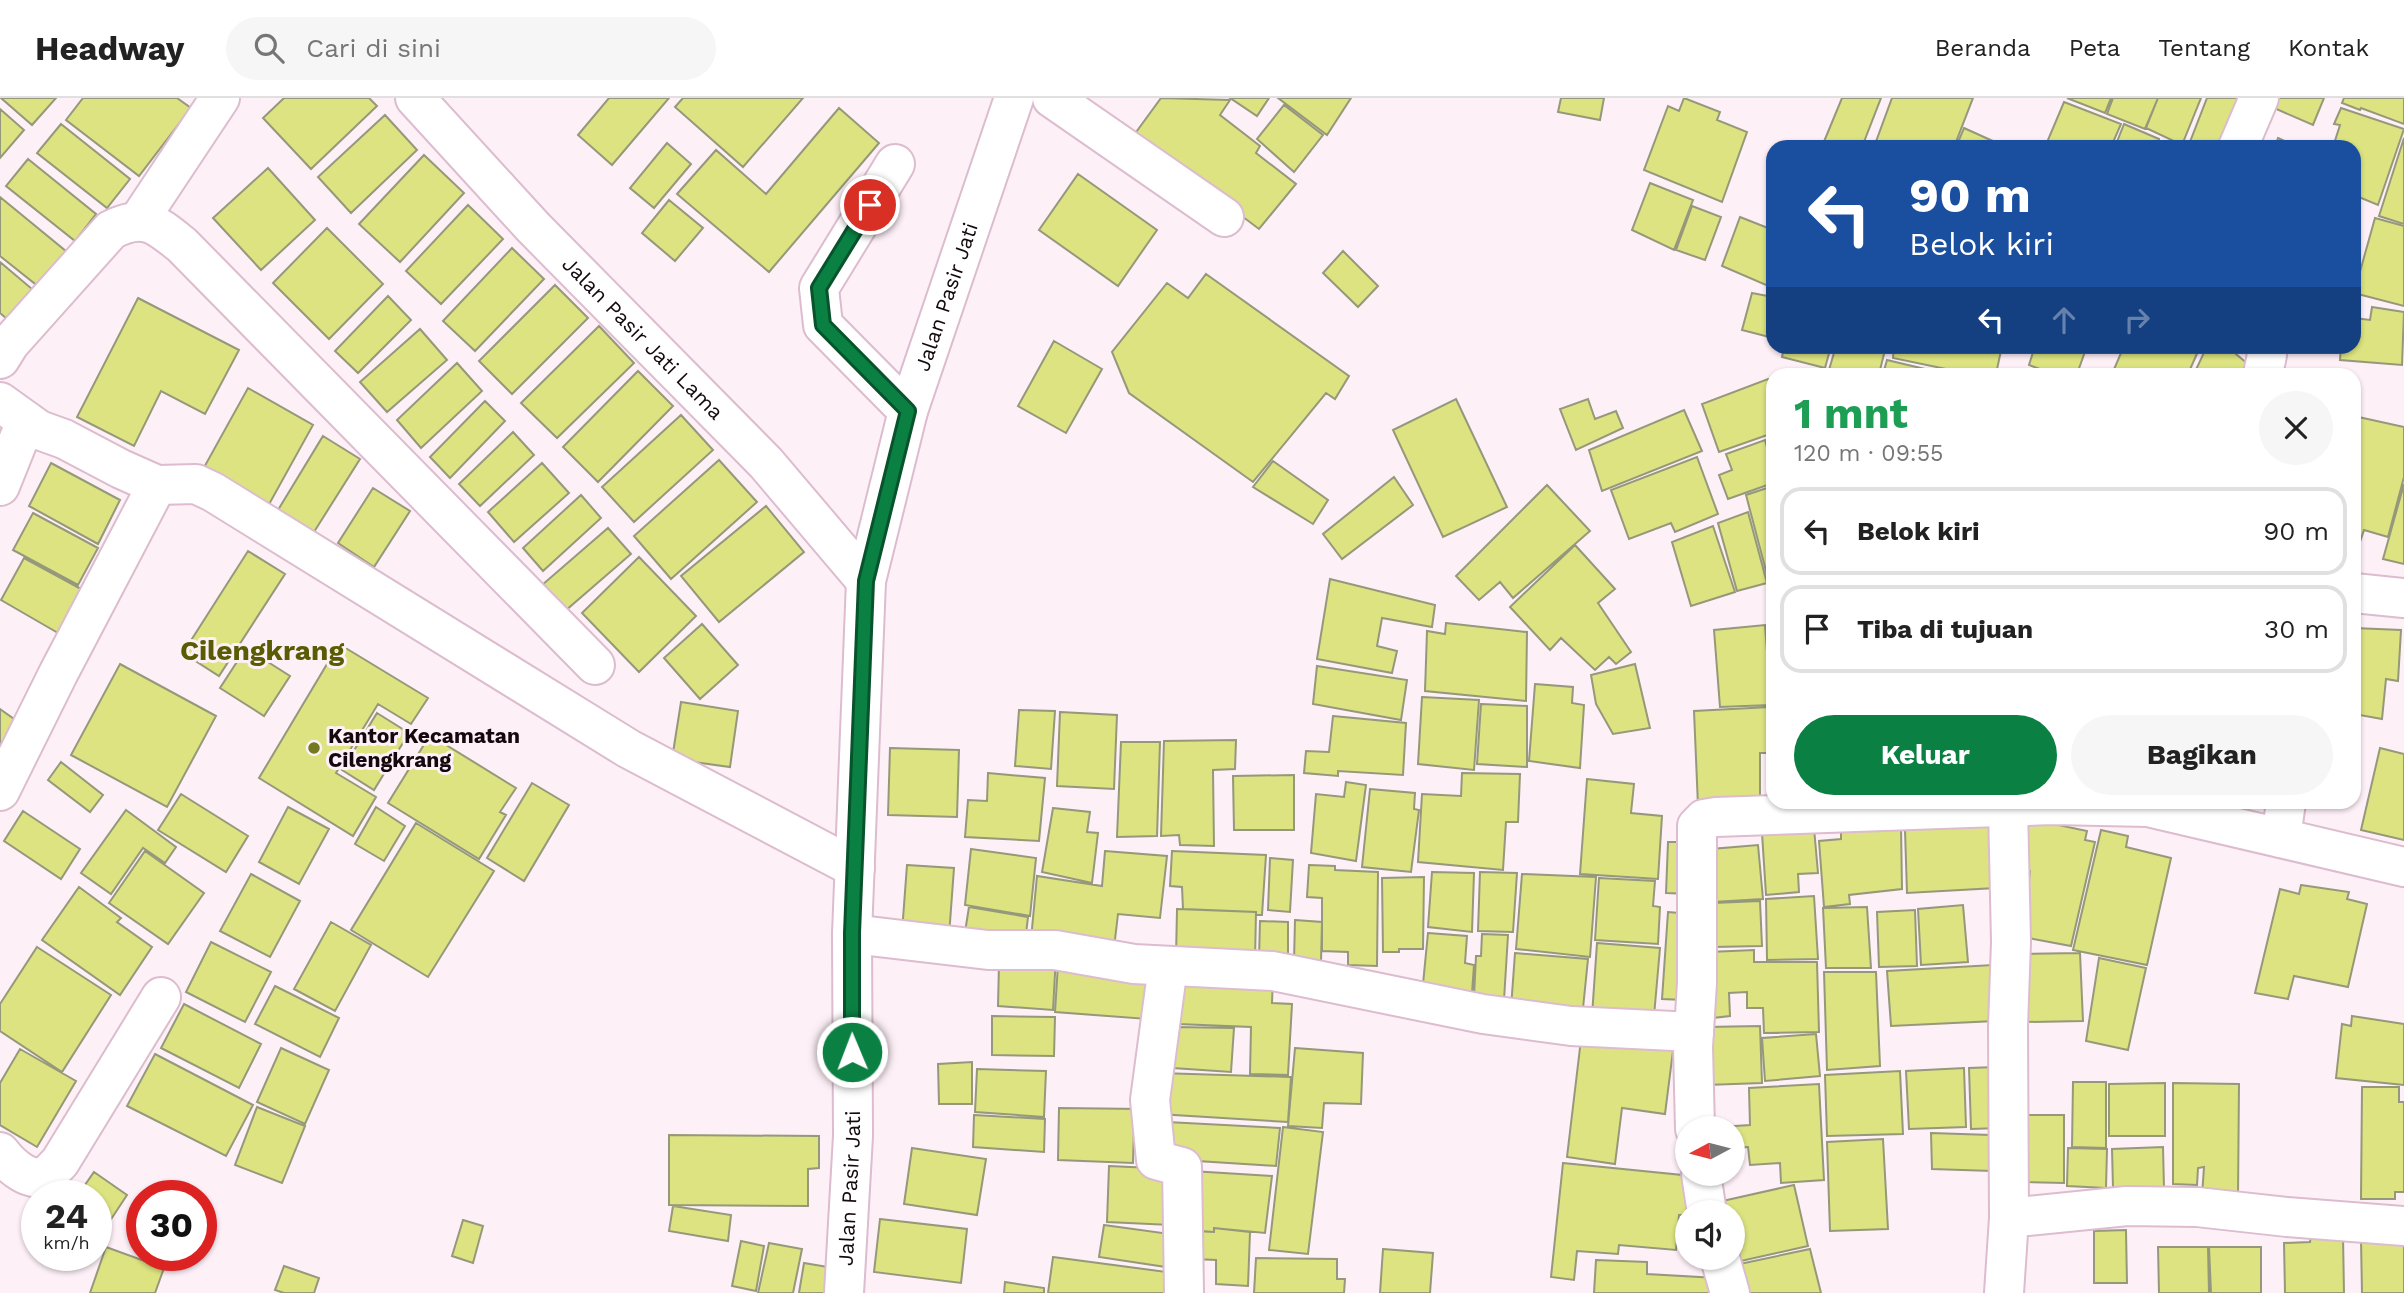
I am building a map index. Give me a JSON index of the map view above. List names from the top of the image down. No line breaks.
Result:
{"streets":{"street":["Jalan Pasir Jati","Jalan Pasir Jati Lama"]},"crossings":[["Jalan Pasir Jati","Jalan Pasir Jati Lama"]],"districts":["Cilengkrang"],"places":["Kantor Kecamatan Cilengkrang"],"north":"left","page":{"header":"Headway","search":"Cari di sini","nav":["Beranda","Peta","Tentang","Kontak"],"turn":["90 m","Belok kiri"],"heading":["1 mnt","120 m · 09:55"],"list":[{"name":"Belok kiri","value":"90 m"},{"name":"Tiba di tujuan","value":"30 m"}],"buttons":["Keluar","Bagikan"],"speed":"24 km/h","limit":"30"}}
